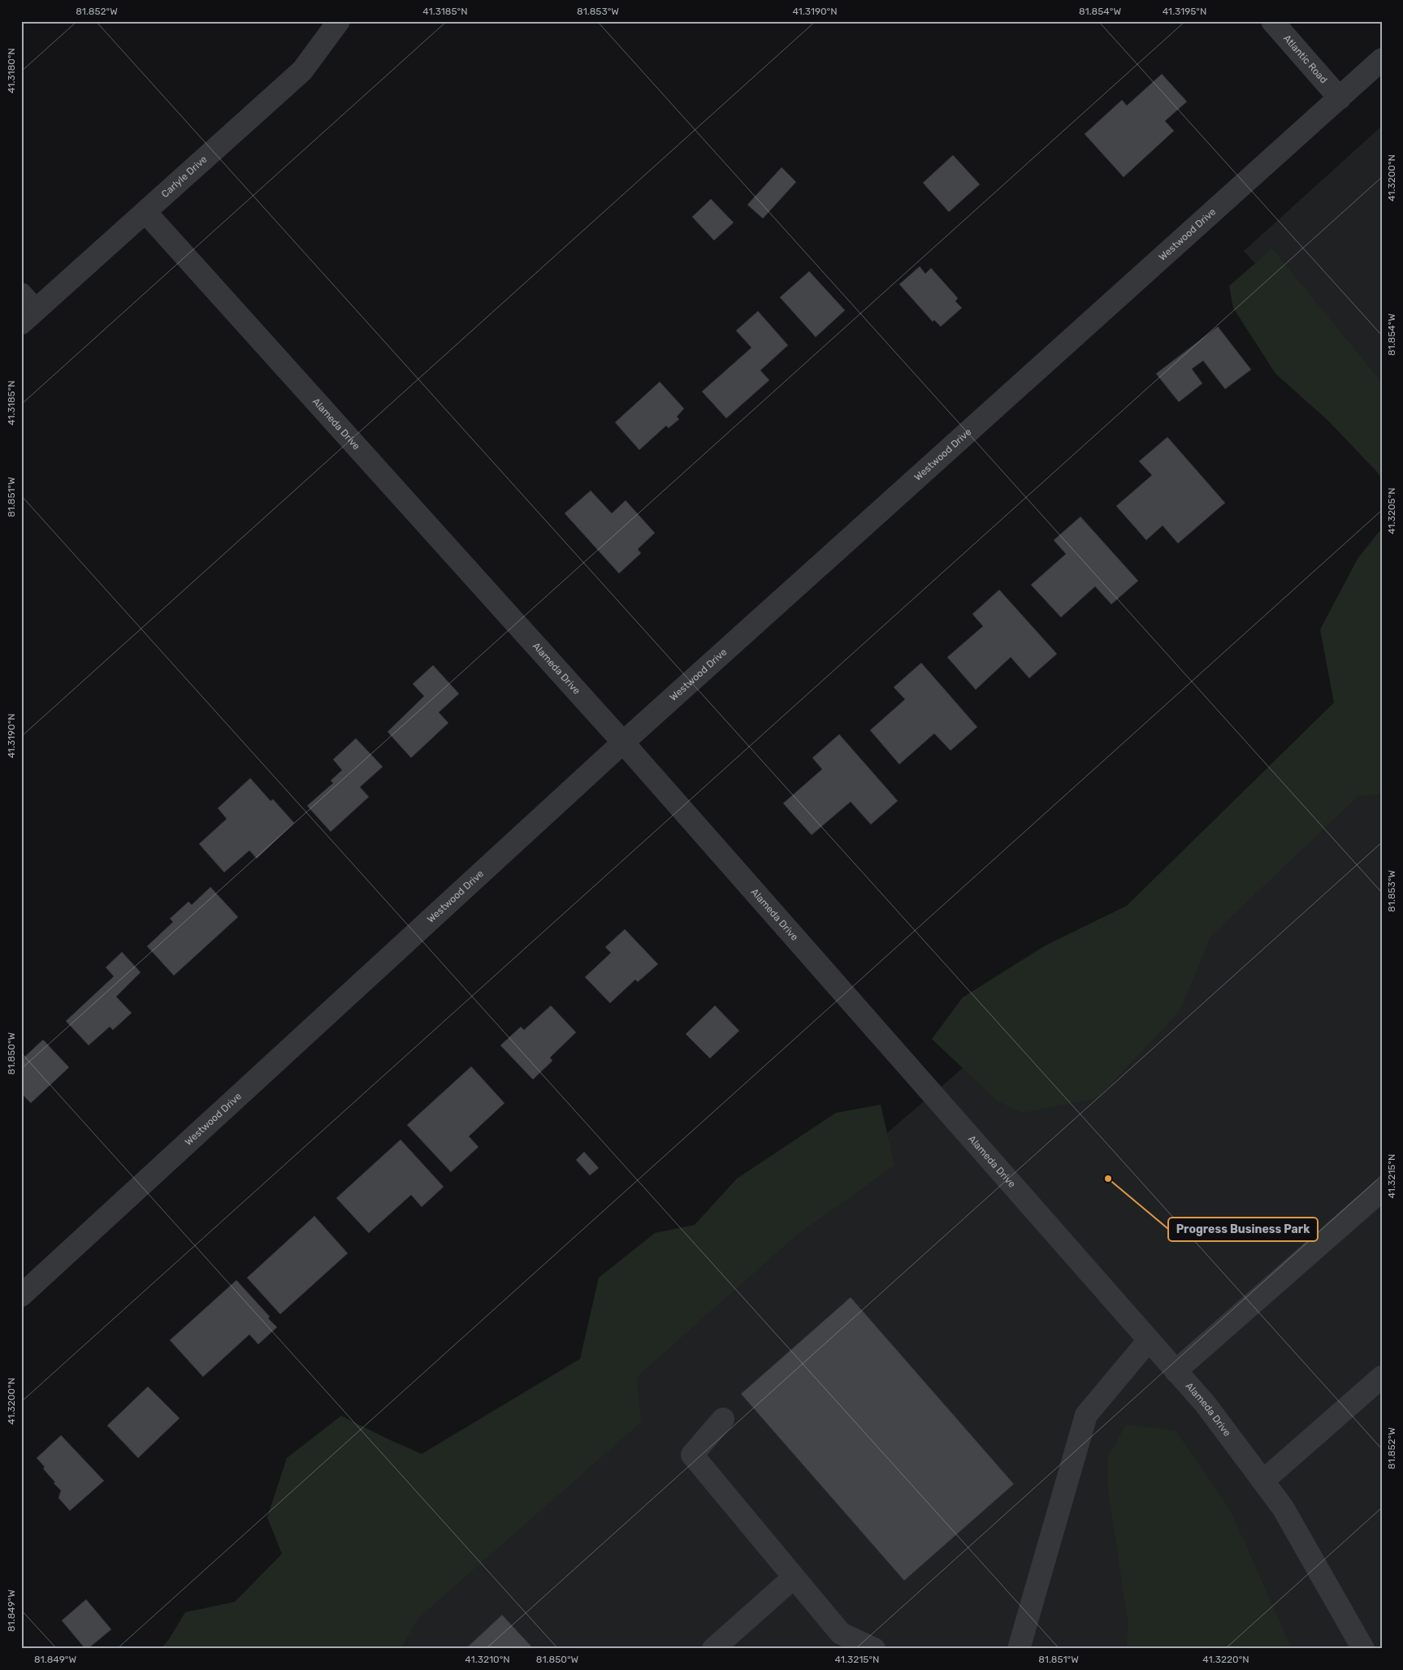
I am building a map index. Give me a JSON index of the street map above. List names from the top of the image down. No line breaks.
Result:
{"streets":{"street":["Atlantic Road","Carlyle Drive","Westwood Drive","Alameda Drive"]},"crossings":[["Atlantic Road","Westwood Drive"],["Carlyle Drive","Alameda Drive"],["Westwood Drive","Alameda Drive"]],"places":["Progress Business Park"],"coordinates":["81.852°W","41.3185°N","81.853°W","41.3190°N","81.854°W","41.3195°N","41.3180°N","41.3200°N","81.851°W","41.3205°N","81.850°W","41.3215°N","81.849°W","41.3210°N","41.3220°N"]}
